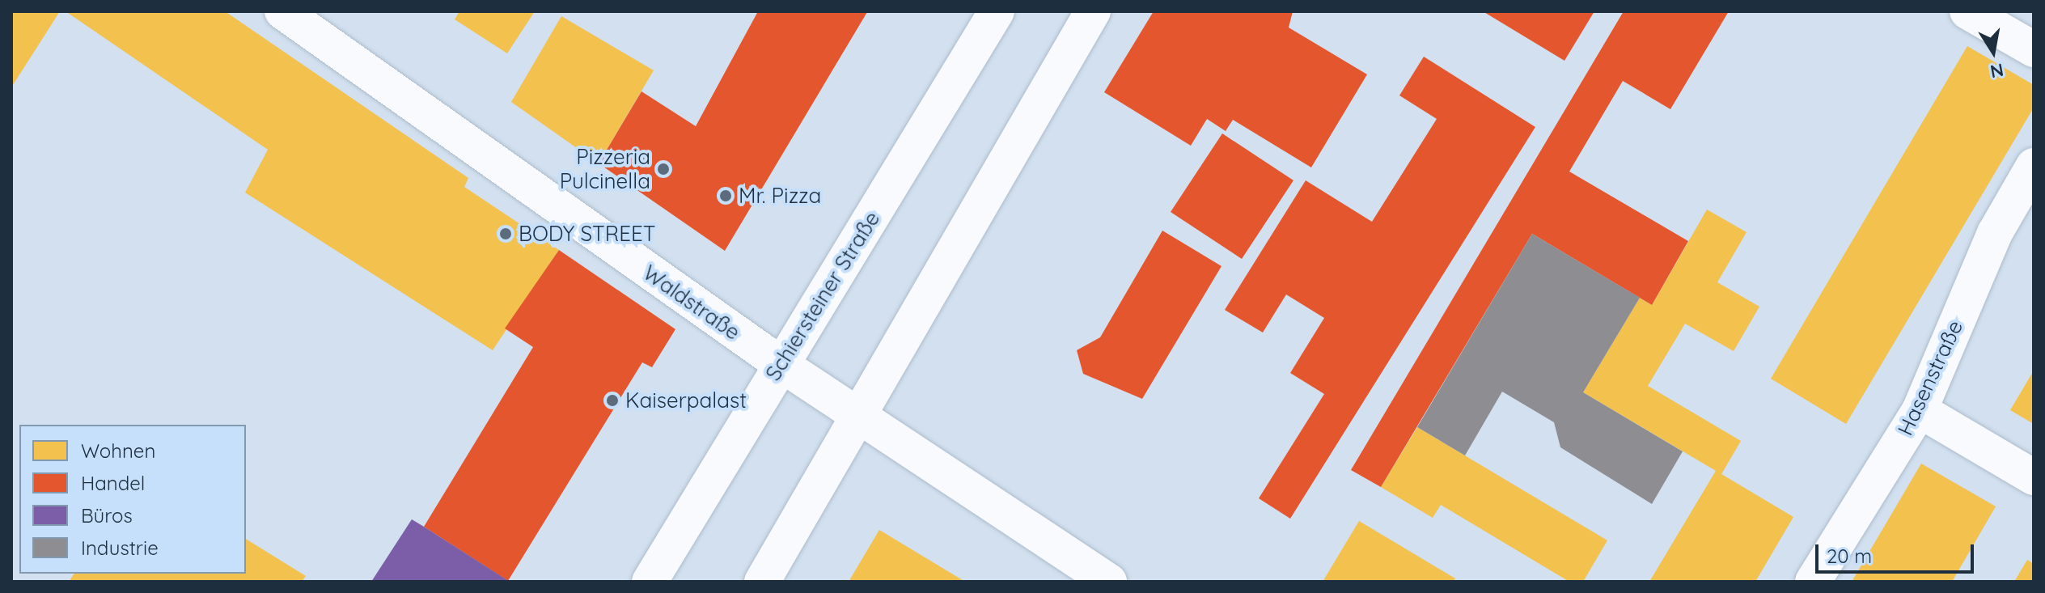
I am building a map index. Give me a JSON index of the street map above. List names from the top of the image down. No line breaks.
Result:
{"streets":{"street":["Schiersteiner Straße","Waldstraße","Hasenstraße"]},"crossings":[["Schiersteiner Straße","Waldstraße"]],"places":["Pizzeria Pulcinella","Mr. Pizza","BODY STREET","Kaiserpalast"],"legend":["Wohnen","Handel","Büros","Industrie"],"scale_bar":"20 m","north":"bottom"}
